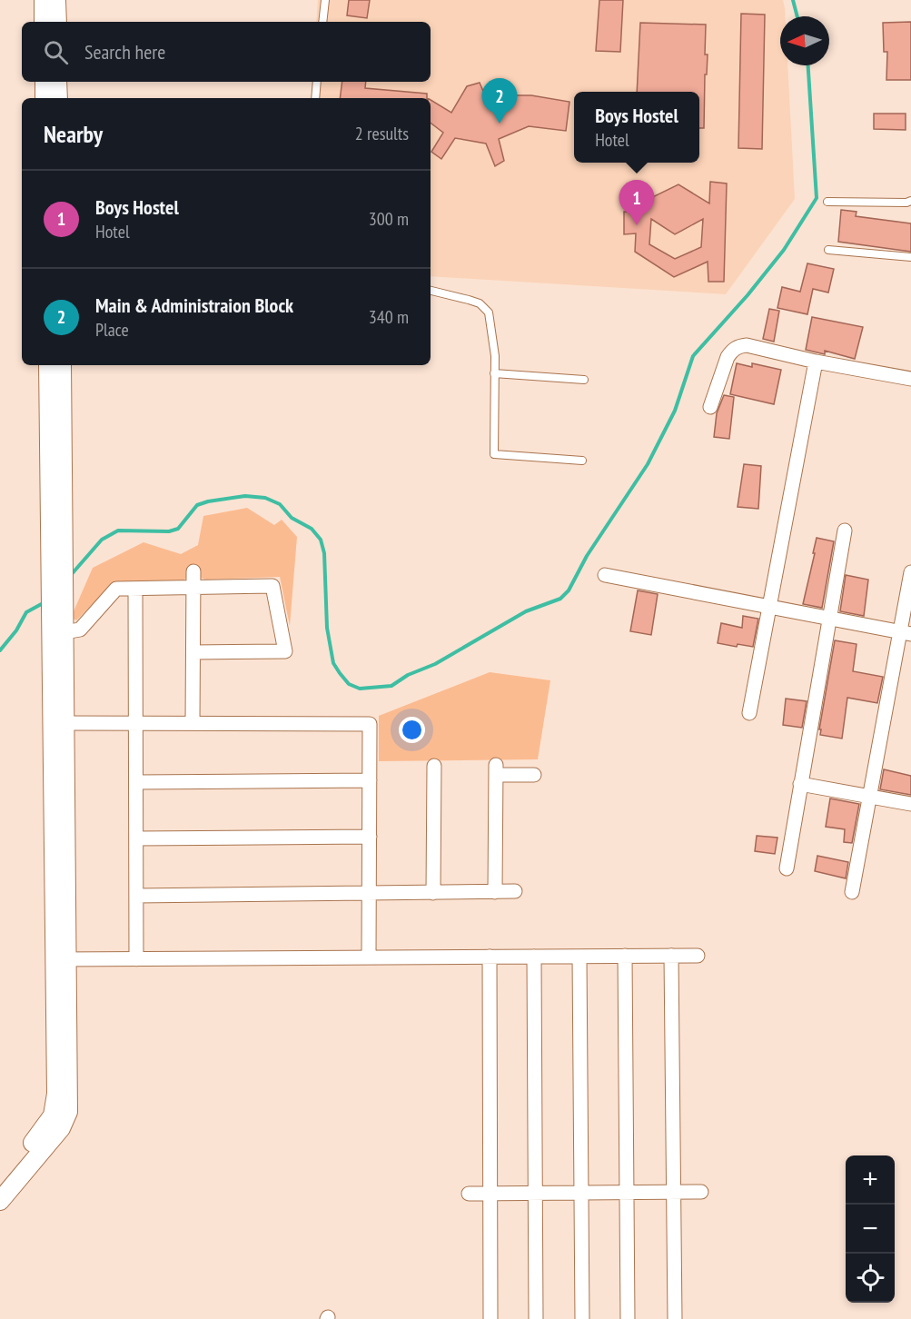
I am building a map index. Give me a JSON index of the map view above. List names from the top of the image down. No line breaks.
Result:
{"north":"left","page":{"search":"Search here","pins":["2","1"],"popup":["Boys Hostel","Hotel"],"heading":["Nearby","2 results"],"list":[{"mark":"1","name":"Boys Hostel","note":"Hotel","value":"300 m"},{"mark":"2","name":"Main & Administraion Block","note":"Place","value":"340 m"}],"map_buttons":["+","−"]}}
